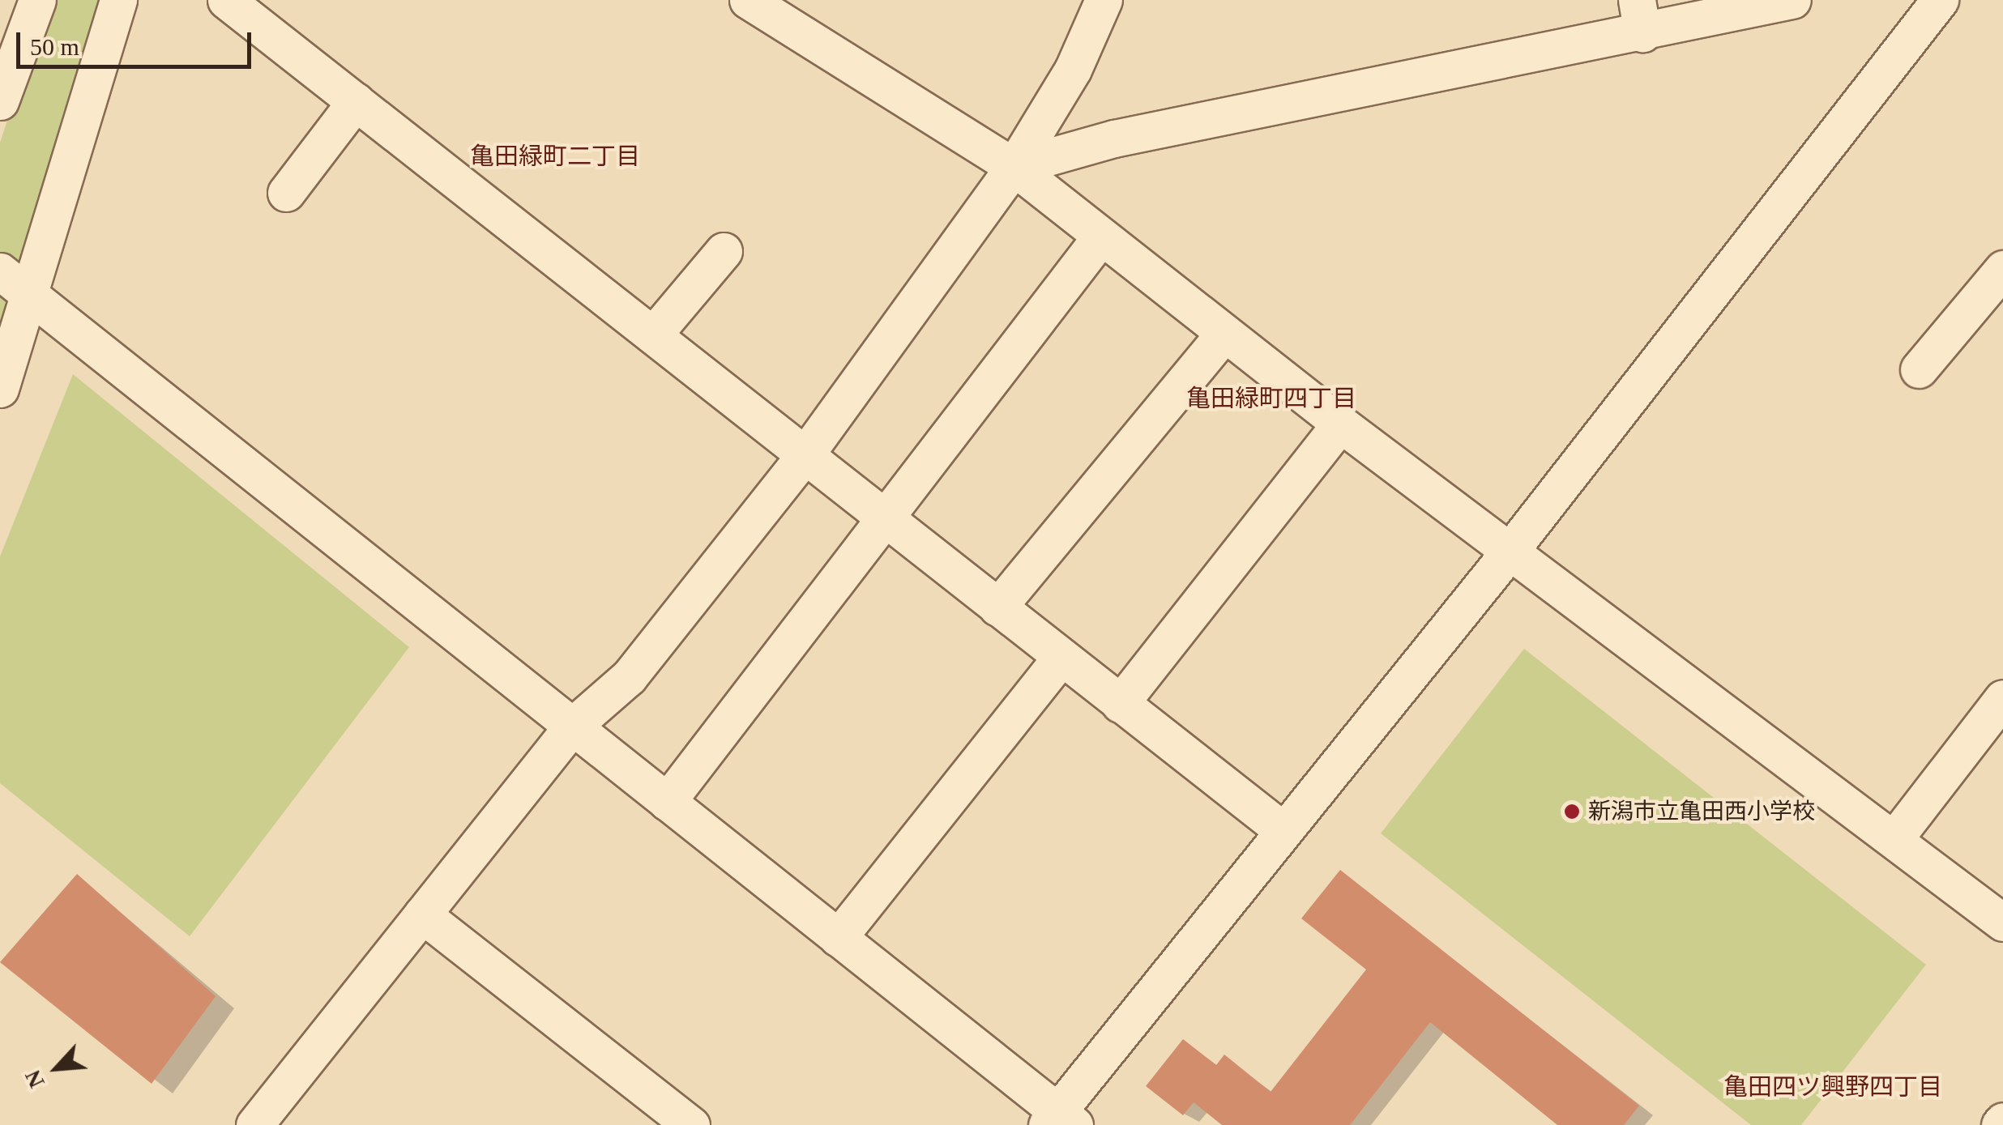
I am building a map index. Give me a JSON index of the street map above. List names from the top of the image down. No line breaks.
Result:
{"districts":["亀田緑町二丁目","亀田緑町四丁目","亀田四ツ興野四丁目"],"places":["新潟市立亀田西小学校"],"scale_bar":"50 m","north":"bottom left"}
